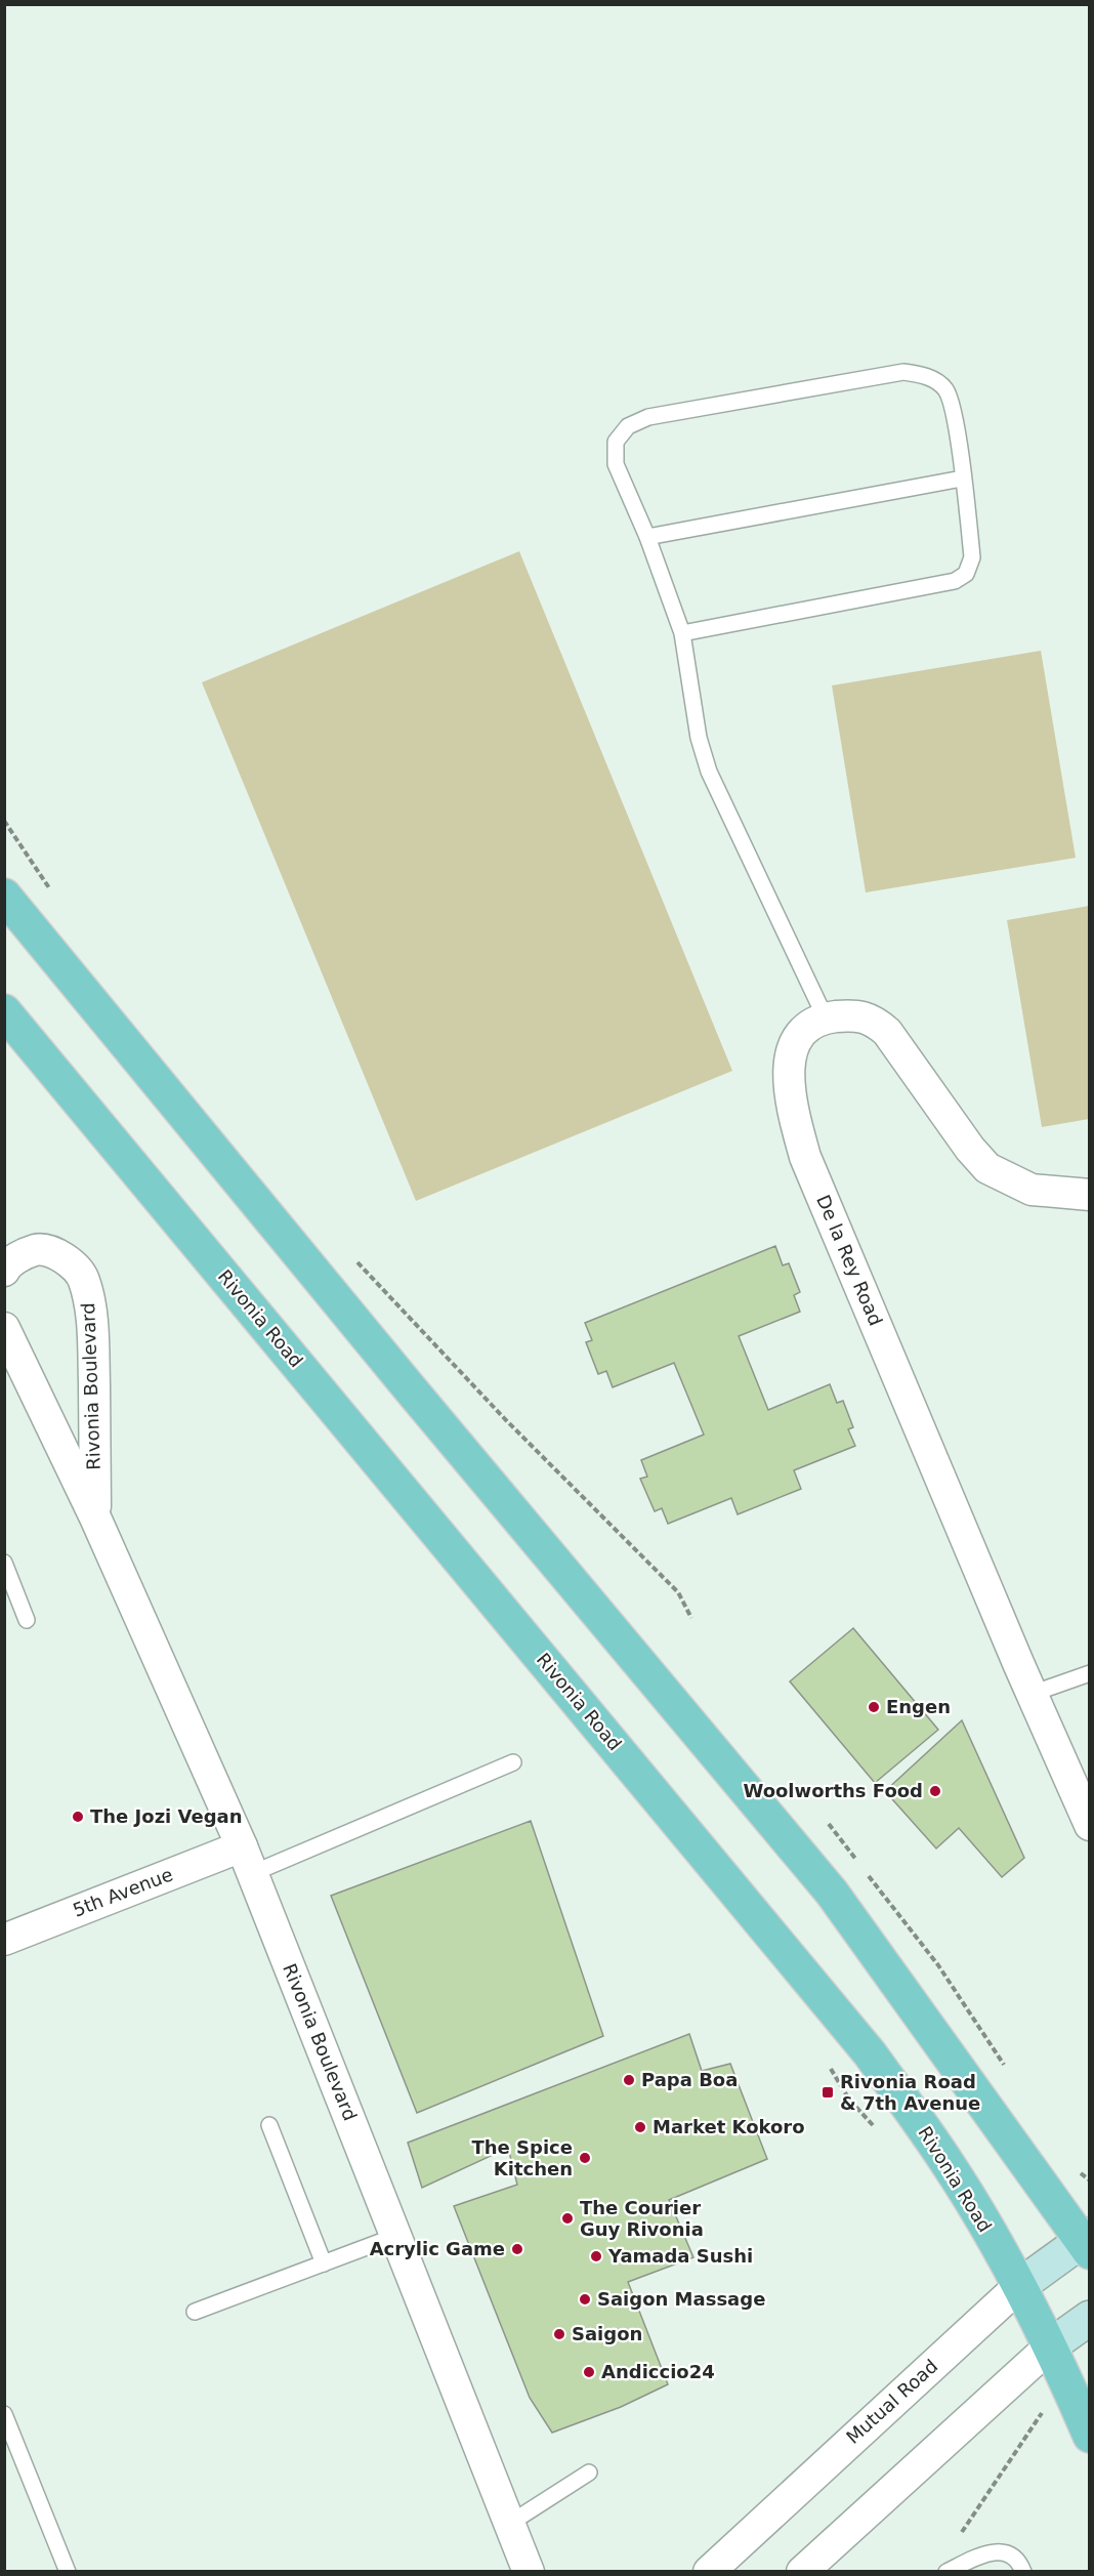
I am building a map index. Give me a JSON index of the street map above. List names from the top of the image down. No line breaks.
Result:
{"streets":{"main road":["Rivonia Road"],"street":["De la Rey Road","Rivonia Boulevard","5th Avenue","Mutual Road"]},"crossings":[["Rivonia Road","Mutual Road"],["Rivonia Boulevard","5th Avenue"]],"places":{"other":["Engen","Woolworths Food","The Jozi Vegan","Papa Boa","Market Kokoro","The Spice Kitchen","The Courier Guy Rivonia","Acrylic Game","Yamada Sushi","Saigon Massage","Saigon","Andiccio24"],"transit":["Rivonia Road & 7th Avenue"]}}
